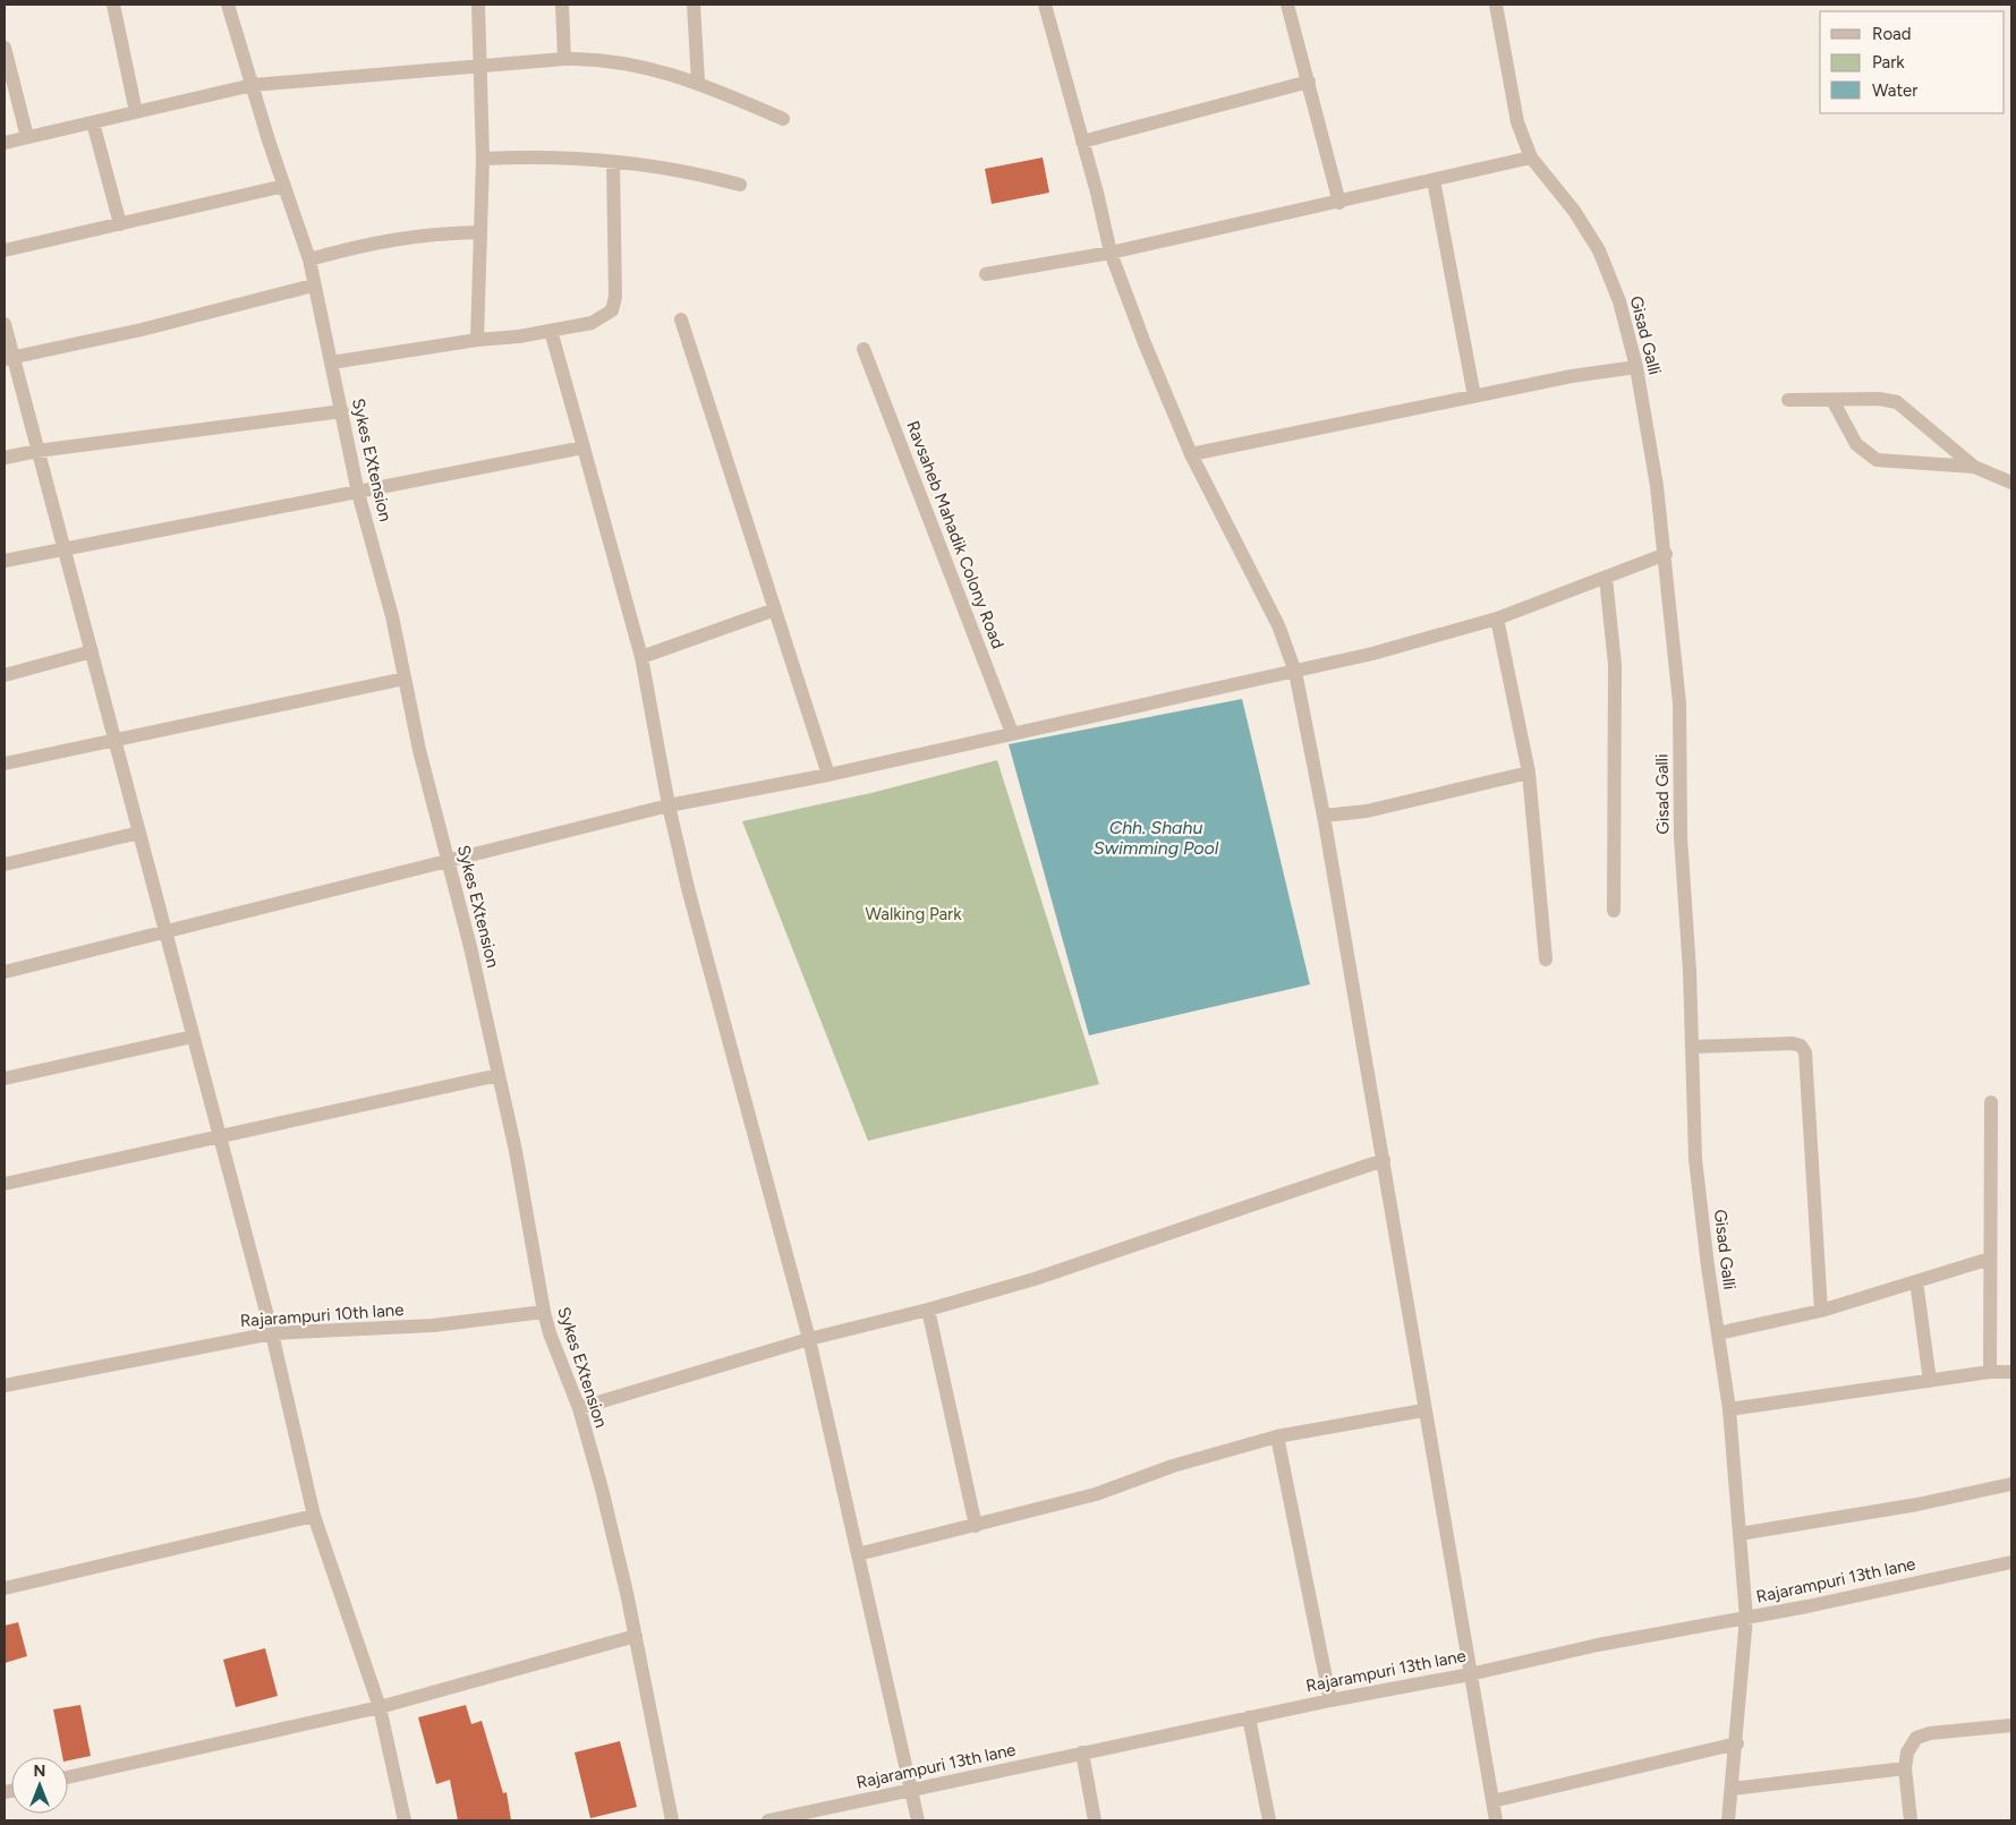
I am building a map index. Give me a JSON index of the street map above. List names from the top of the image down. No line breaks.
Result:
{"streets":{"street":["Gisad Galli","Sykes EXtension","Ravsaheb Mahadik Colony Road","Rajarampuri 10th lane","Rajarampuri 13th lane"]},"crossings":[["Gisad Galli","Rajarampuri 13th lane"],["Sykes EXtension","Rajarampuri 10th lane"]],"water":["Chh. Shahu Swimming Pool"],"parks":["Walking Park"],"legend":["Road","Park","Water"],"north":"top"}
